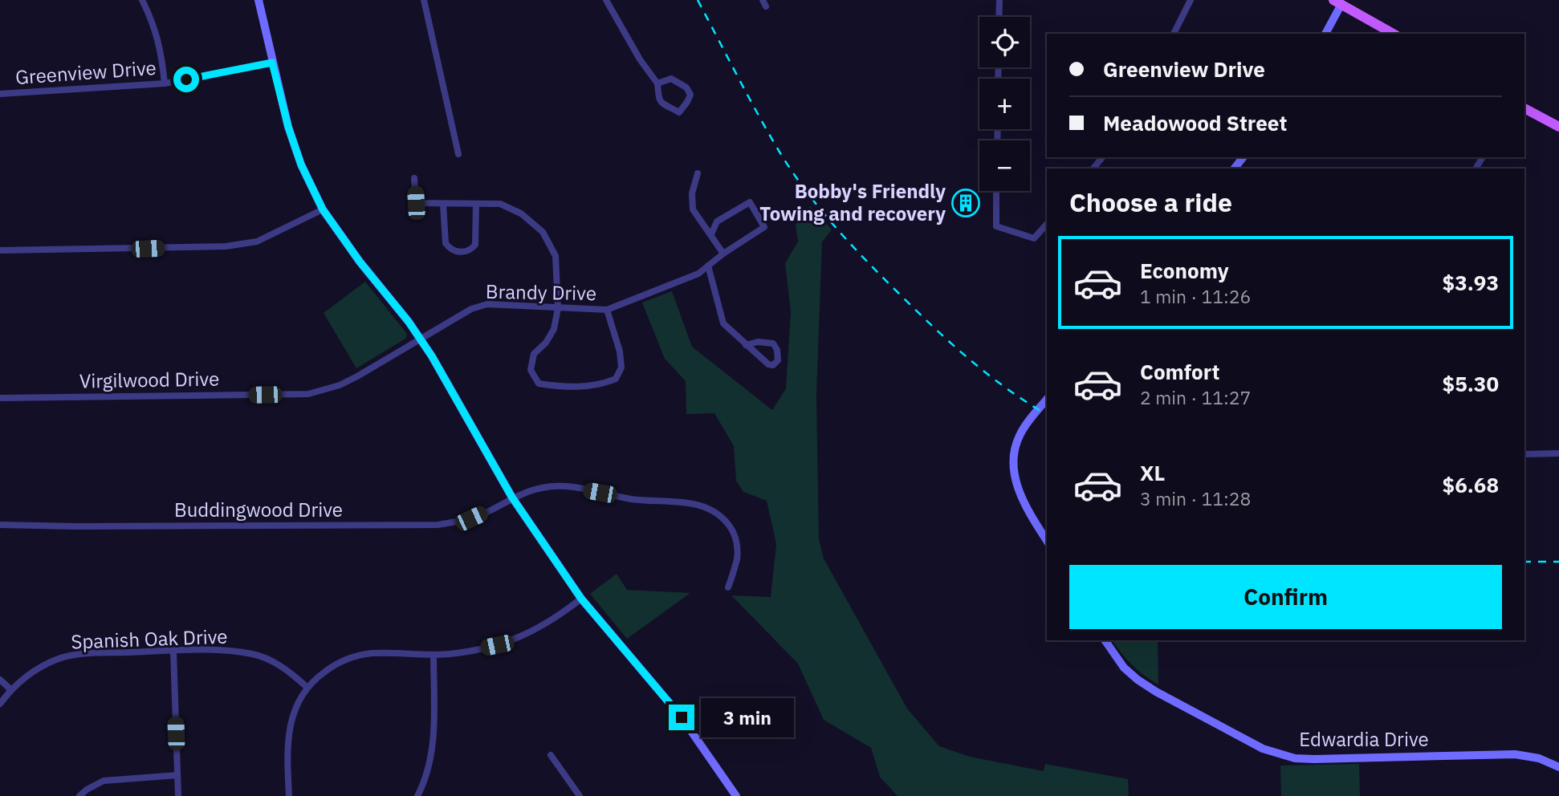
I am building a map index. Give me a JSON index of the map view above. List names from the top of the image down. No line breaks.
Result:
{"streets":{"street":["Greenview Drive","Brandy Drive","Virgilwood Drive","Buddingwood Drive","Spanish Oak Drive","Edwardia Drive"]},"crossings":[["Brandy Drive","Virgilwood Drive"]],"places":{"building":["Bobby's Friendly Towing and recovery"]},"page":{"map_buttons":["+","−"],"banner":["Greenview Drive","Meadowood Street"],"heading":"Choose a ride","list":[{"name":"Economy","note":"1 min · 11:26","value":"$3.93"},{"name":"Comfort","note":"2 min · 11:27","value":"$5.30"},{"name":"XL","note":"3 min · 11:28","value":"$6.68"}],"buttons":"Confirm","bubble":"3 min"}}
